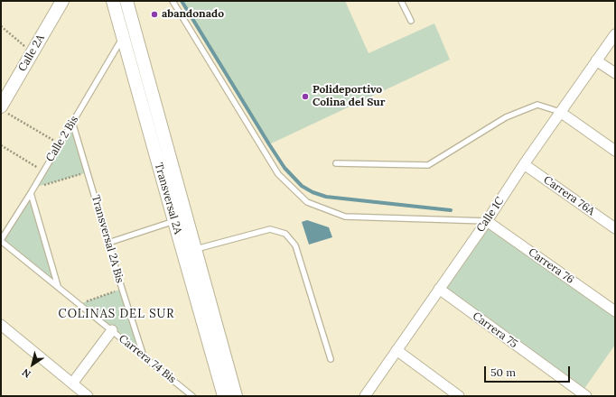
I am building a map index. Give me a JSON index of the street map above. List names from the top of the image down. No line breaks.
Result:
{"streets":{"street":["Calle 2A","Carrera 76A","Transversal 2A","Calle 1C","Carrera 76","Carrera 75"],"lane":["Calle 2 Bis","Transversal 2A Bis","Carrera 74 Bis"]},"crossings":[["Calle 2 Bis","Transversal 2A"],["Calle 2 Bis","Transversal 2A Bis"],["Calle 2 Bis","Carrera 74 Bis"],["Carrera 76A","Calle 1C"],["Calle 1C","Carrera 76"],["Calle 1C","Carrera 75"],["Transversal 2A Bis","Carrera 74 Bis"]],"districts":["COLINAS DEL SUR"],"places":["abandonado","Polideportivo Colina del Sur"],"scale_bar":"50 m","north":"bottom left"}
